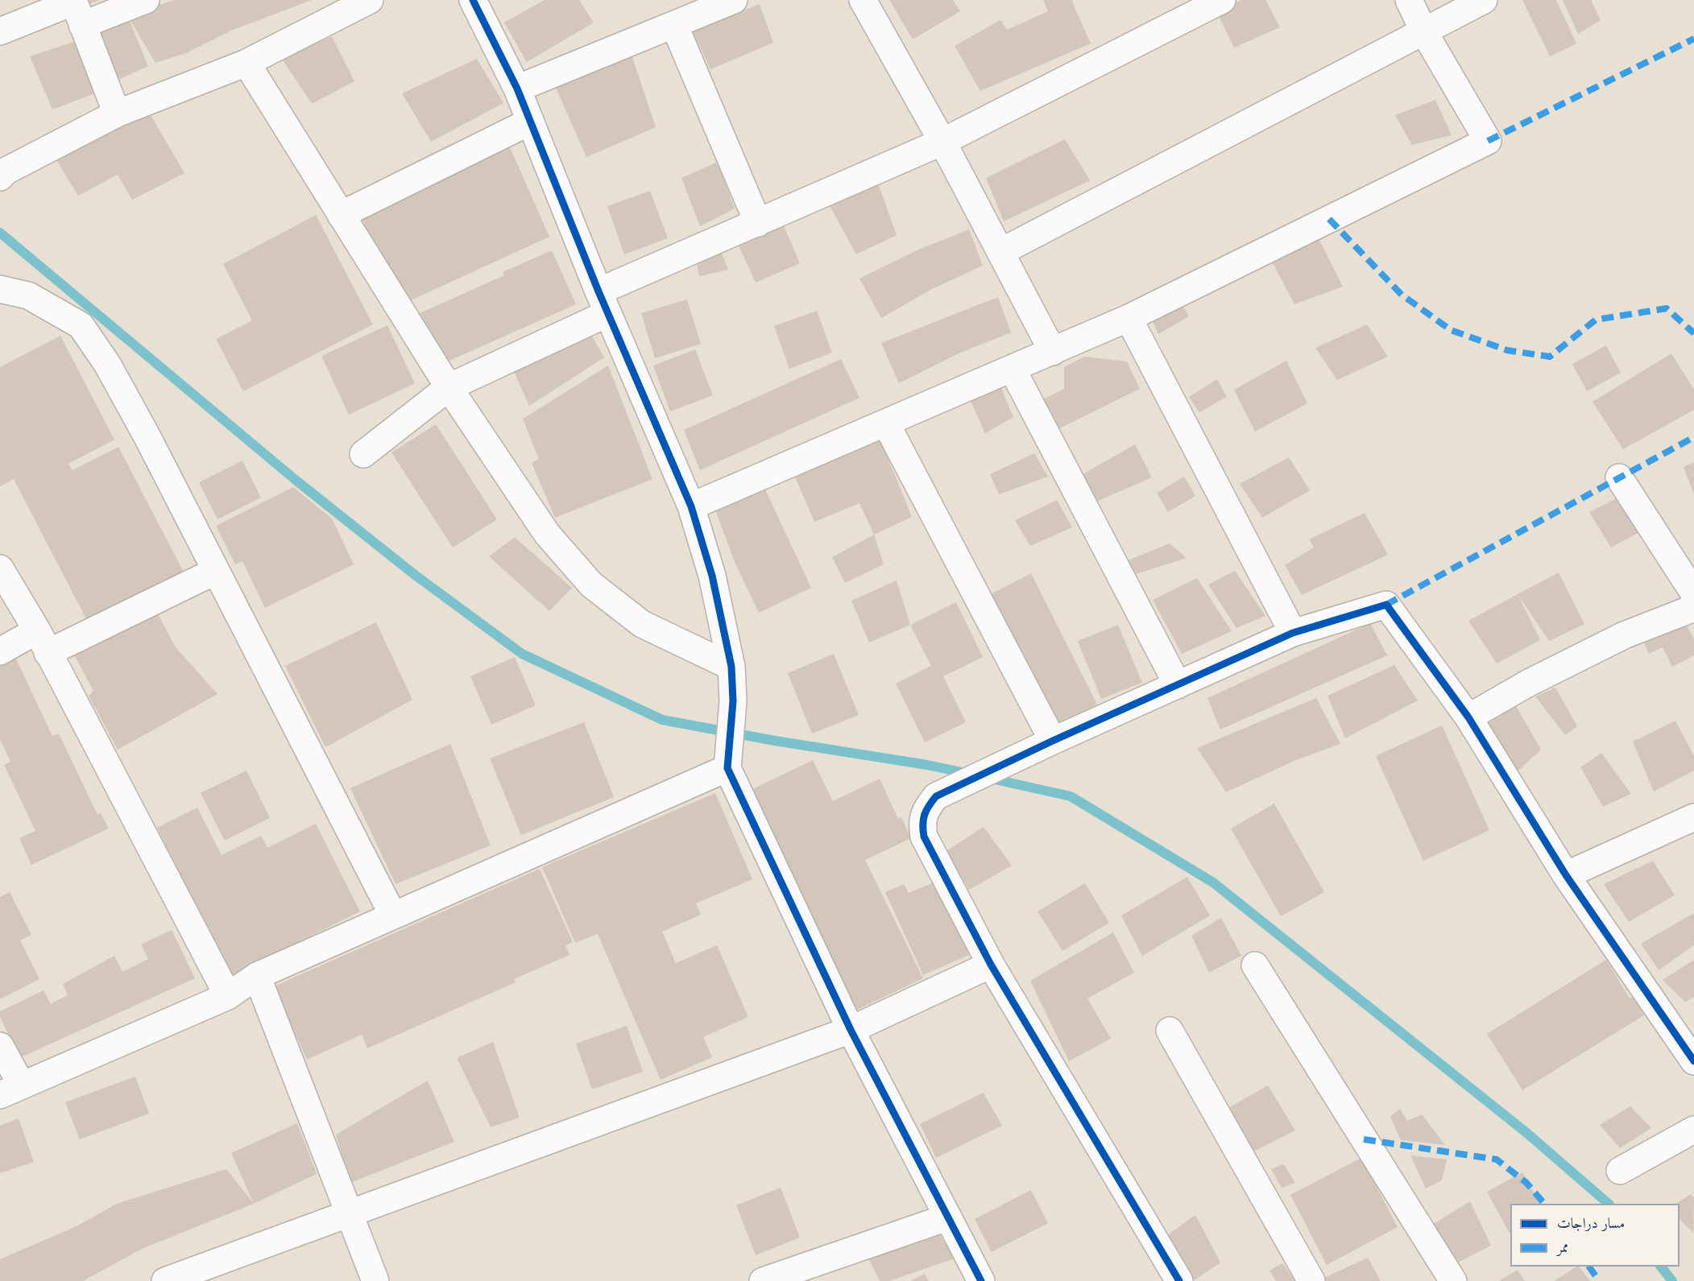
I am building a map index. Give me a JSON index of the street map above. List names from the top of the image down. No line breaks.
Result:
{"legend":["مسار دراجات","ممر"]}
